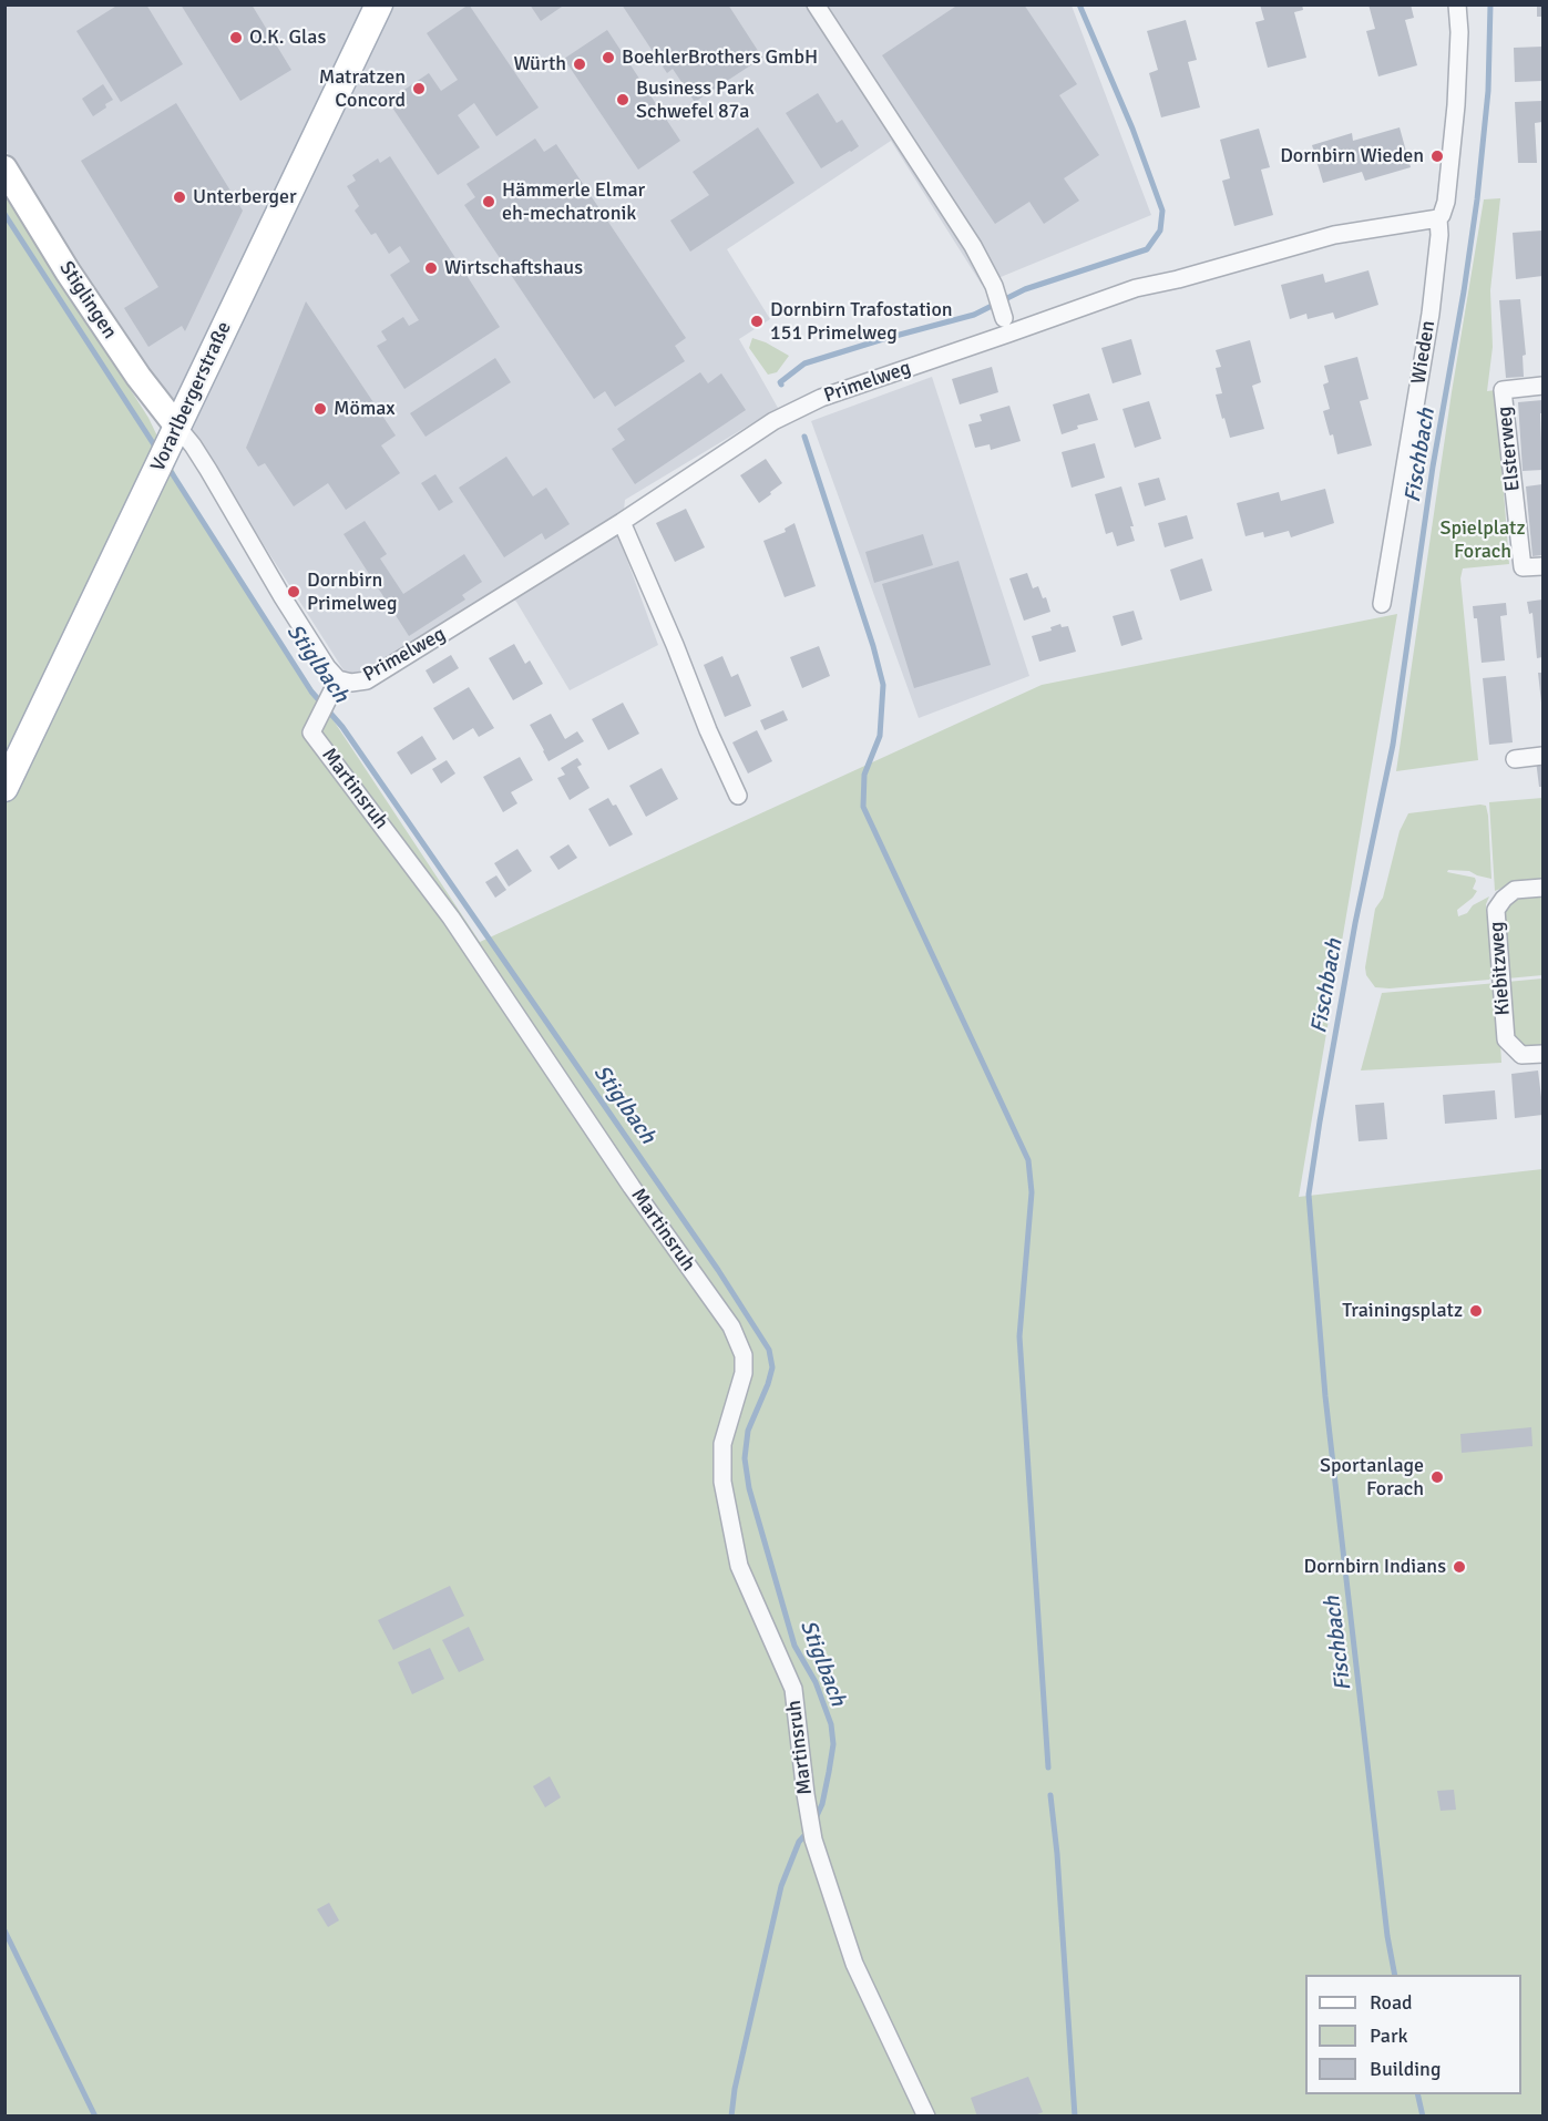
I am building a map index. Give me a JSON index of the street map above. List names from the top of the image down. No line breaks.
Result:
{"streets":{"main road":["Stiglingen","Vorarlbergerstraße"],"street":["Wieden","Primelweg","Elsterweg","Martinsruh","Kiebitzweg"]},"crossings":[["Stiglingen","Primelweg"],["Stiglingen","Vorarlbergerstraße"],["Wieden","Primelweg"],["Primelweg","Vorarlbergerstraße"],["Primelweg","Martinsruh"]],"water":["Fischbach","Stiglbach"],"parks":["Spielplatz Forach"],"places":["O.K. Glas","BoehlerBrothers GmbH","Würth","Matratzen Concord","Business Park Schwefel 87a","Dornbirn Wieden","Unterberger","Hämmerle Elmar eh-mechatronik","Wirtschaftshaus","Dornbirn Trafostation 151 Primelweg","Mömax","Dornbirn Primelweg","Trainingsplatz","Sportanlage Forach","Dornbirn Indians"],"legend":["Road","Park","Building"]}
